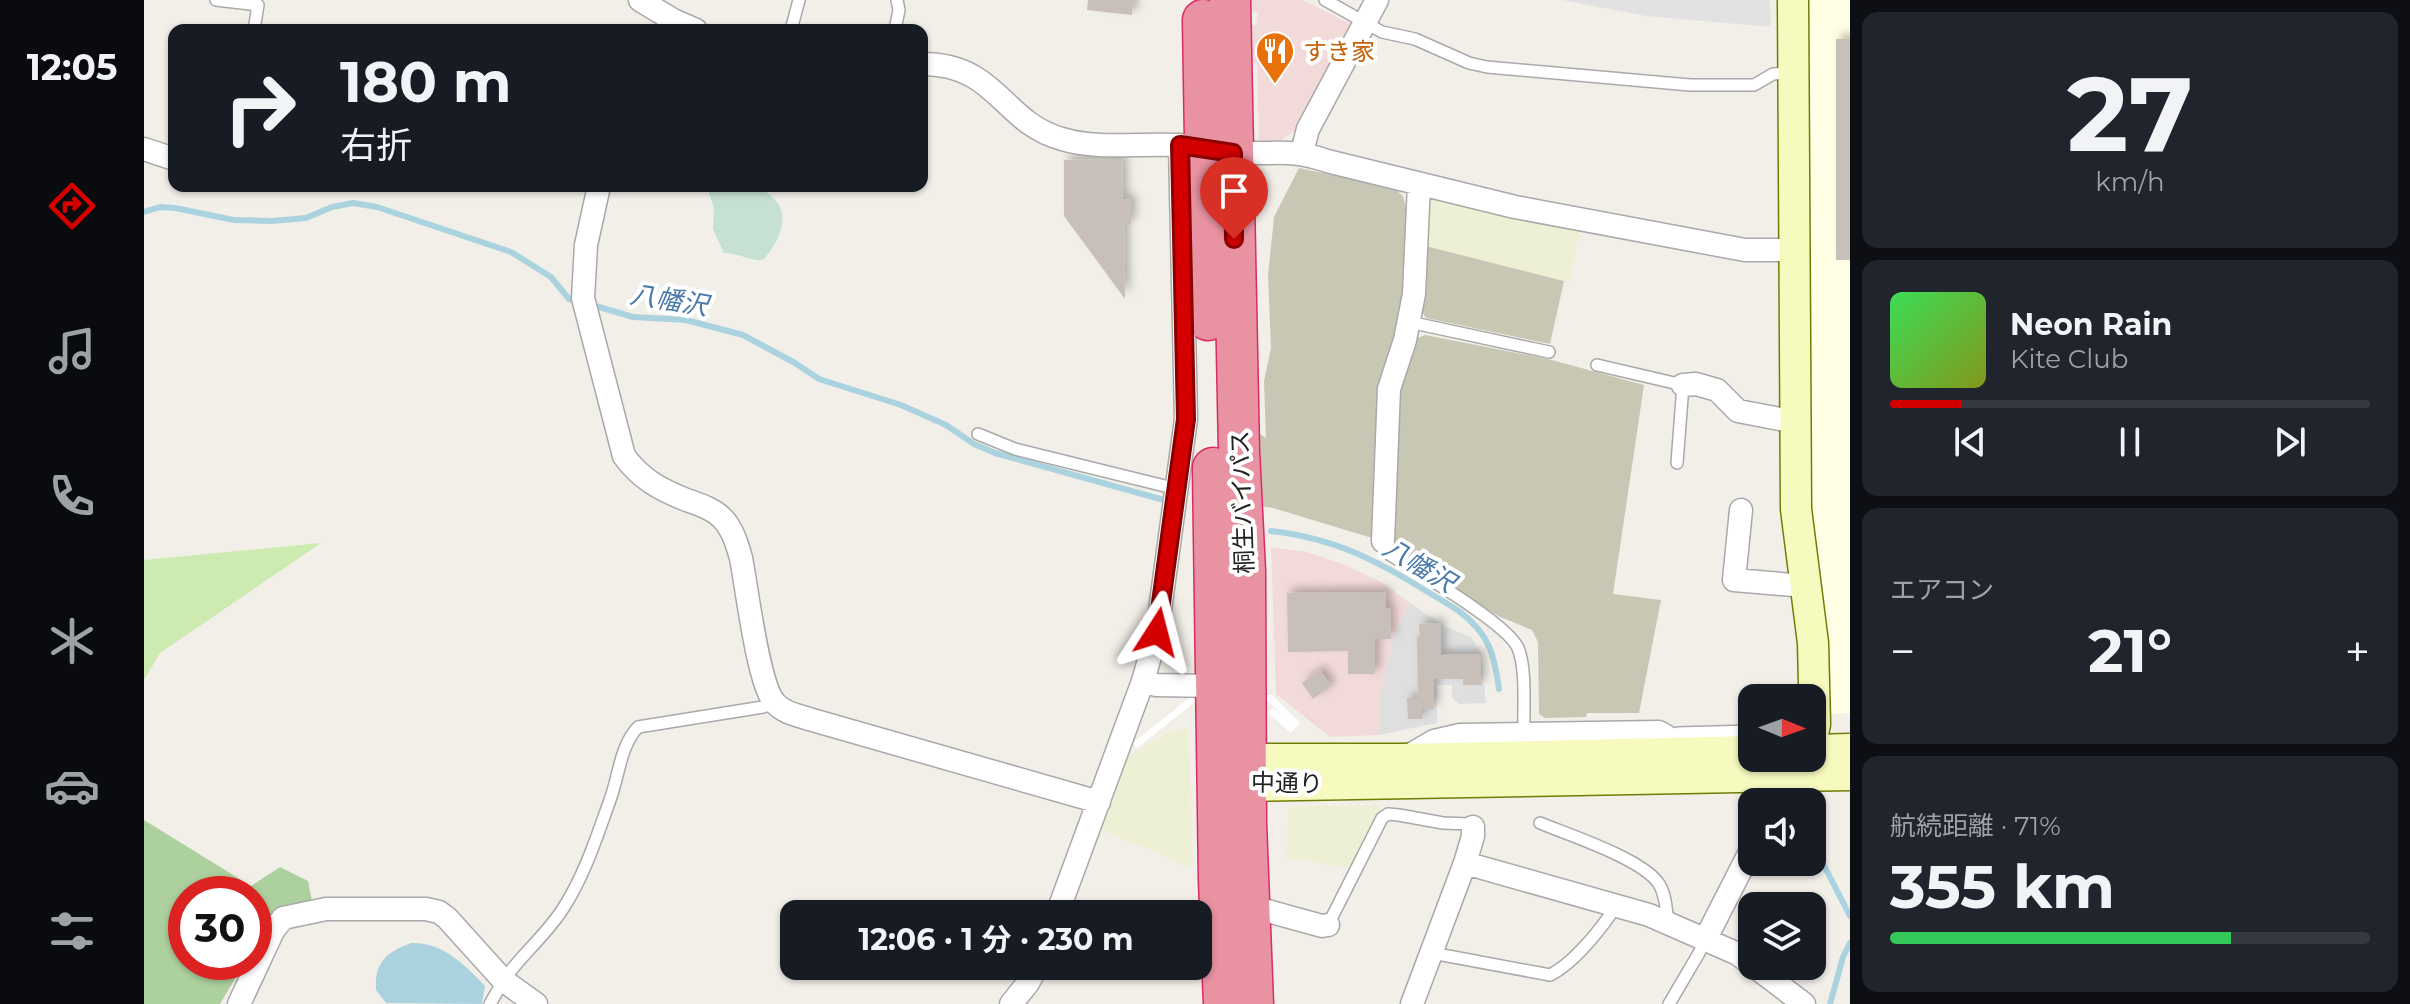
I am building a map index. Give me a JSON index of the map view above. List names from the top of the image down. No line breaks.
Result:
{"streets":{"highway":["桐生バイパス"],"street":["中通り"]},"crossings":[["桐生バイパス","中通り"]],"water":["八幡沢"],"places":{"restaurant":["すき家"]},"north":"right","page":{"tabs":"12:05","tile":[["27","km/h"],"エアコン",["航続距離 · 71%","355 km"]],"turn":["180 m","右折"],"song":["Neon Rain","Kite Club"],"heat":["−","21°","+"],"limit":"30","trip":"12:06 · 1 分 · 230 m"}}
